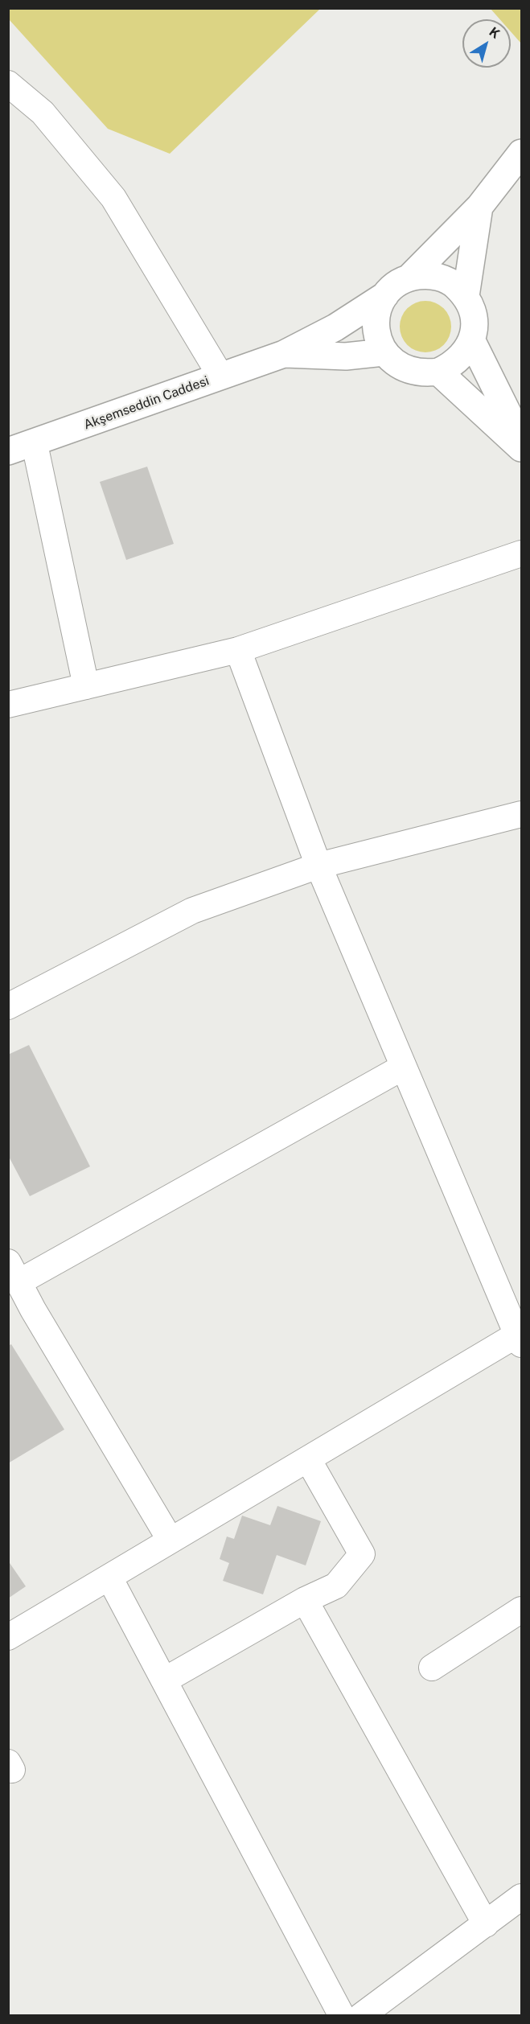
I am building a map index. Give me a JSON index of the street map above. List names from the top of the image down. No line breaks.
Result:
{"streets":{"street":["Akşemseddin Caddesi"]},"north":"top right"}
